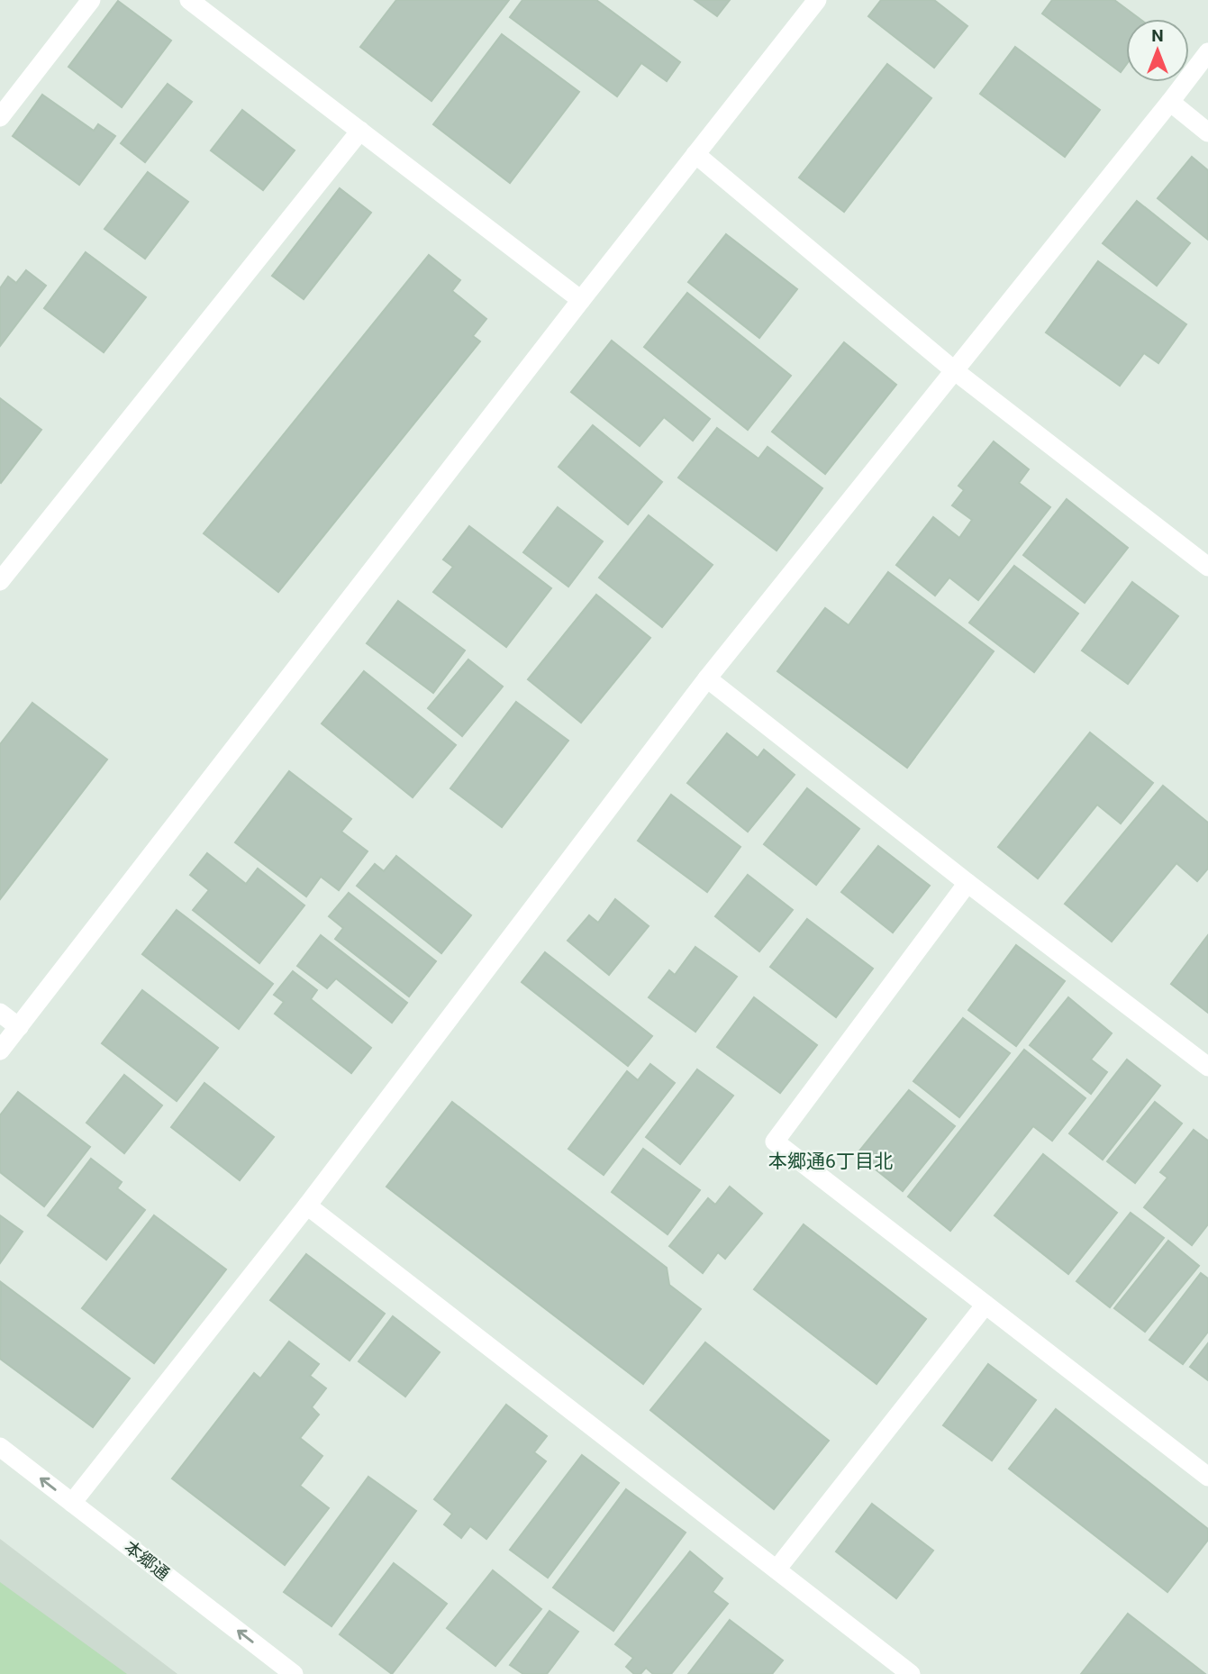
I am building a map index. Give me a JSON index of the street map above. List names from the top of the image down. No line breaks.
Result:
{"streets":{"street":["本郷通"]},"one_way":["本郷通"],"districts":["本郷通6丁目北"],"north":"top"}
